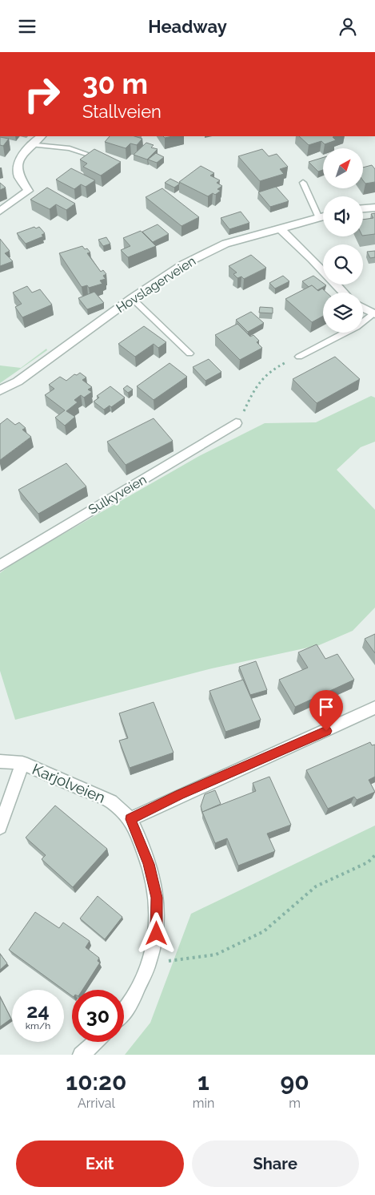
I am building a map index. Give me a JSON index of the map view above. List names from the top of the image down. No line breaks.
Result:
{"streets":{"street":["Hovslagerveien","Sulkyveien","Karjolveien"]},"north":"top right","page":{"header":"Headway","turn":["30 m","Stallveien"],"speed":"24 km/h","limit":"30","eta":["10:20","Arrival","1","min","90","m"],"buttons":["Exit","Share"]}}
